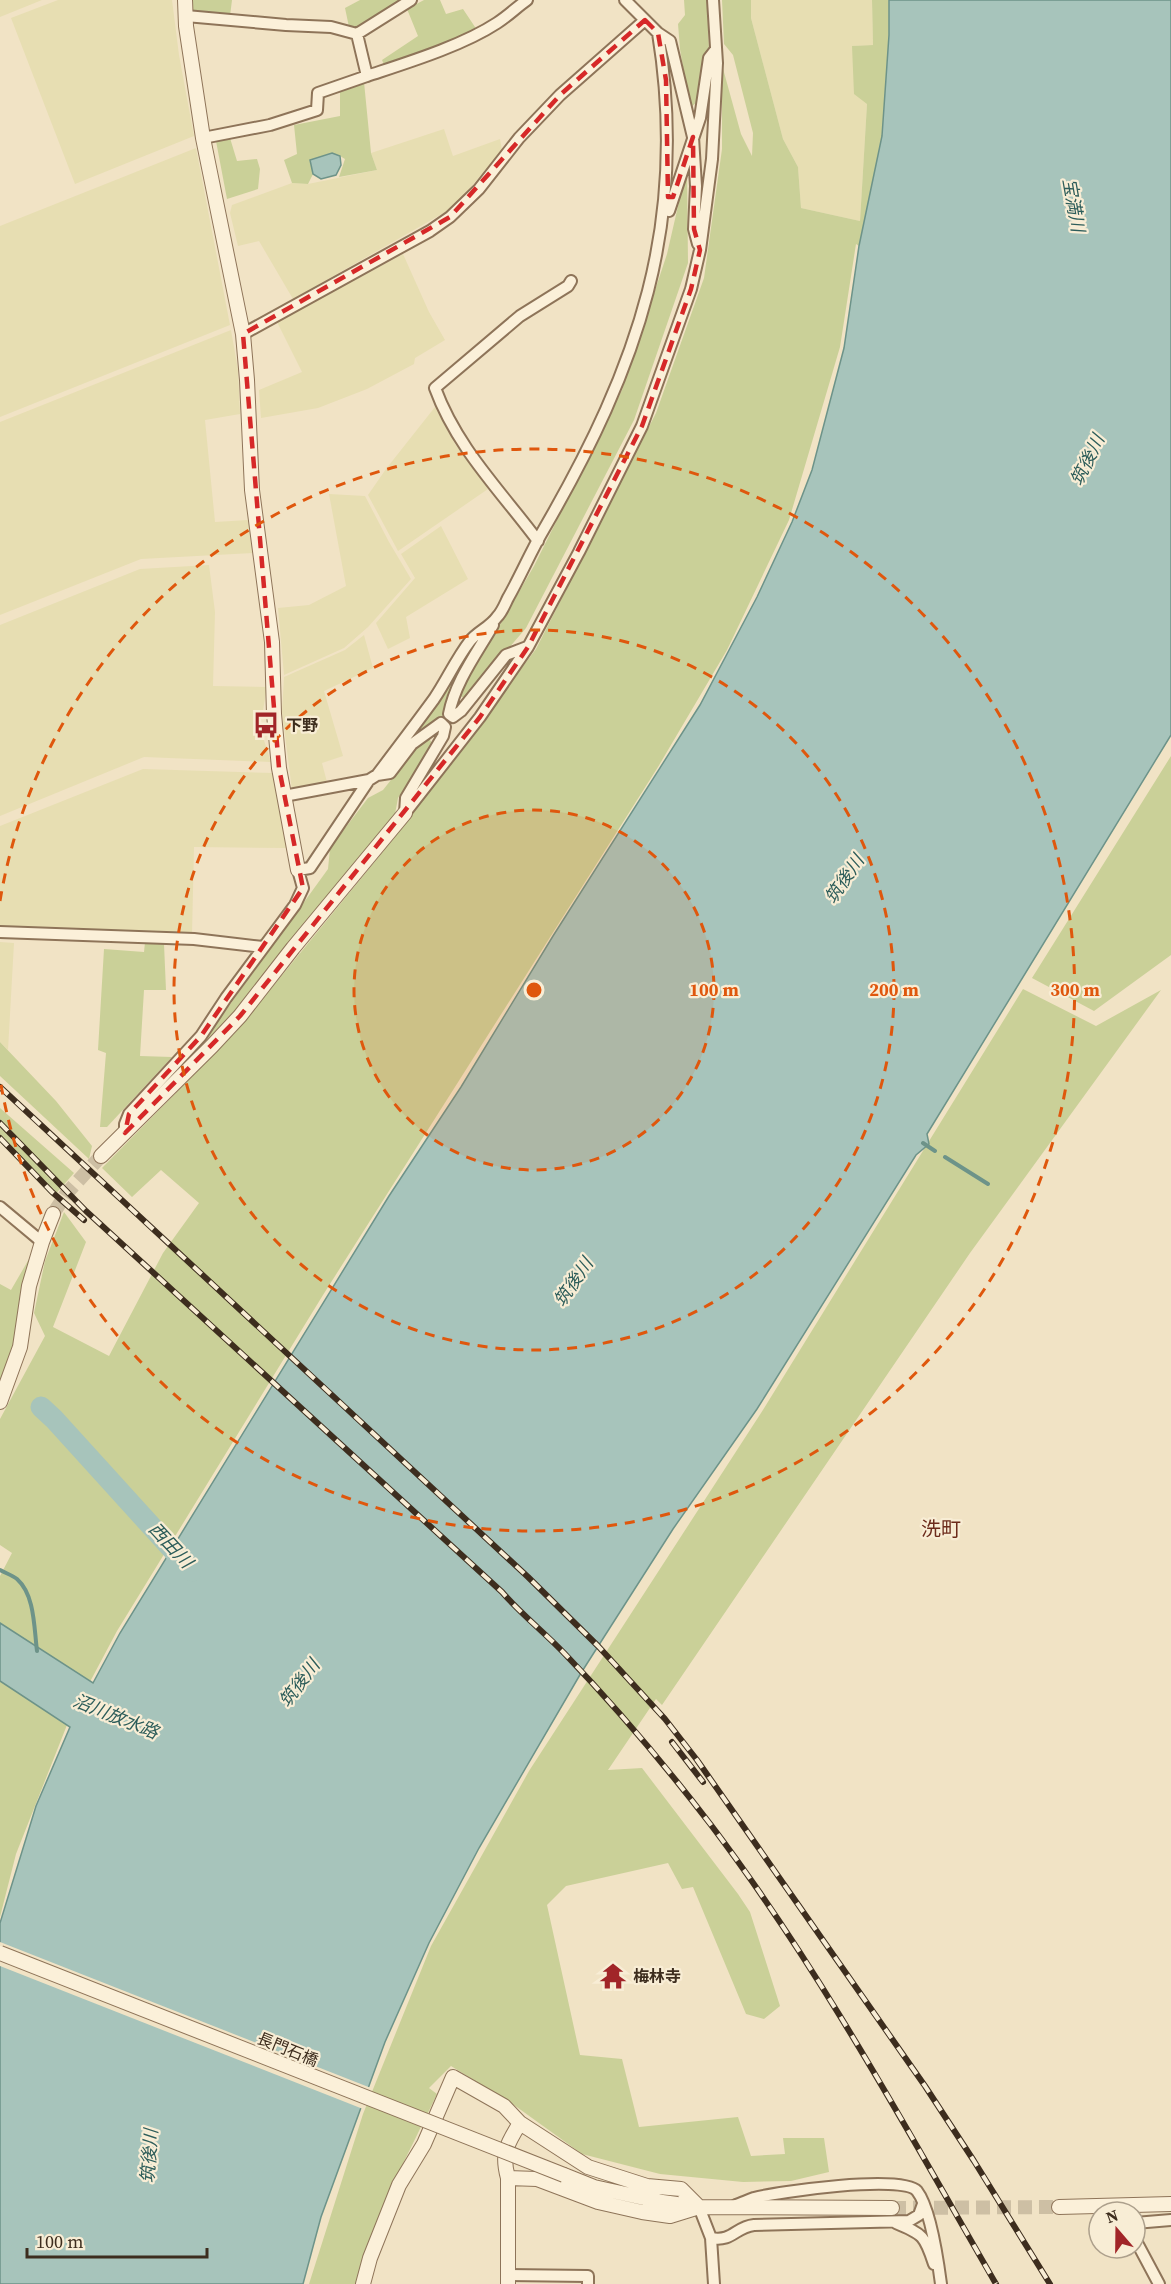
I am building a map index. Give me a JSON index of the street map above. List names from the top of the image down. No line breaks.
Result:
{"streets":{"street":["長門石橋"]},"districts":["洗町"],"water":["宝満川","筑後川","西田川","沼川放水路"],"places":{"bus stop":["下野"],"temple":["梅林寺"]},"scale_bar":"100 m","north":"top","rings":["100 m","200 m","300 m"]}
